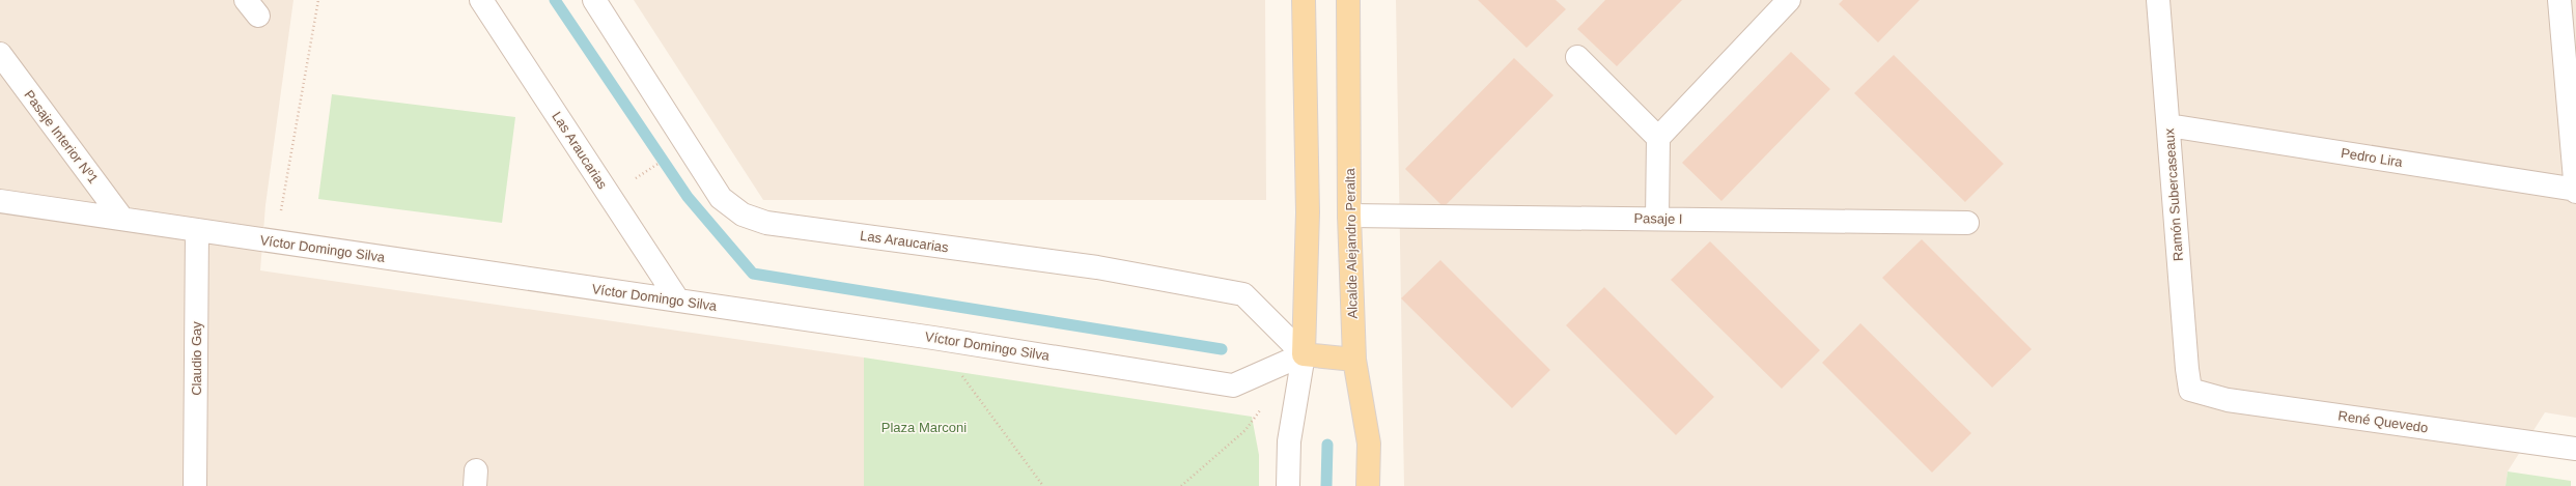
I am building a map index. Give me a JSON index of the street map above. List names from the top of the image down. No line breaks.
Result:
{"streets":{"main road":["Alcalde Alejandro Peralta"],"street":["Pasaje Interior Nº1","Las Araucarias","Pedro Lira","Ramón Subercaseaux","Pasaje I","Víctor Domingo Silva","Claudio Gay","René Quevedo"]},"crossings":[["Pasaje Interior Nº1","Víctor Domingo Silva"],["Las Araucarias","Víctor Domingo Silva"],["Pedro Lira","Ramón Subercaseaux"],["Ramón Subercaseaux","René Quevedo"],["Pasaje I","Alcalde Alejandro Peralta"],["Víctor Domingo Silva","Claudio Gay"]],"parks":["Plaza Marconi"]}
